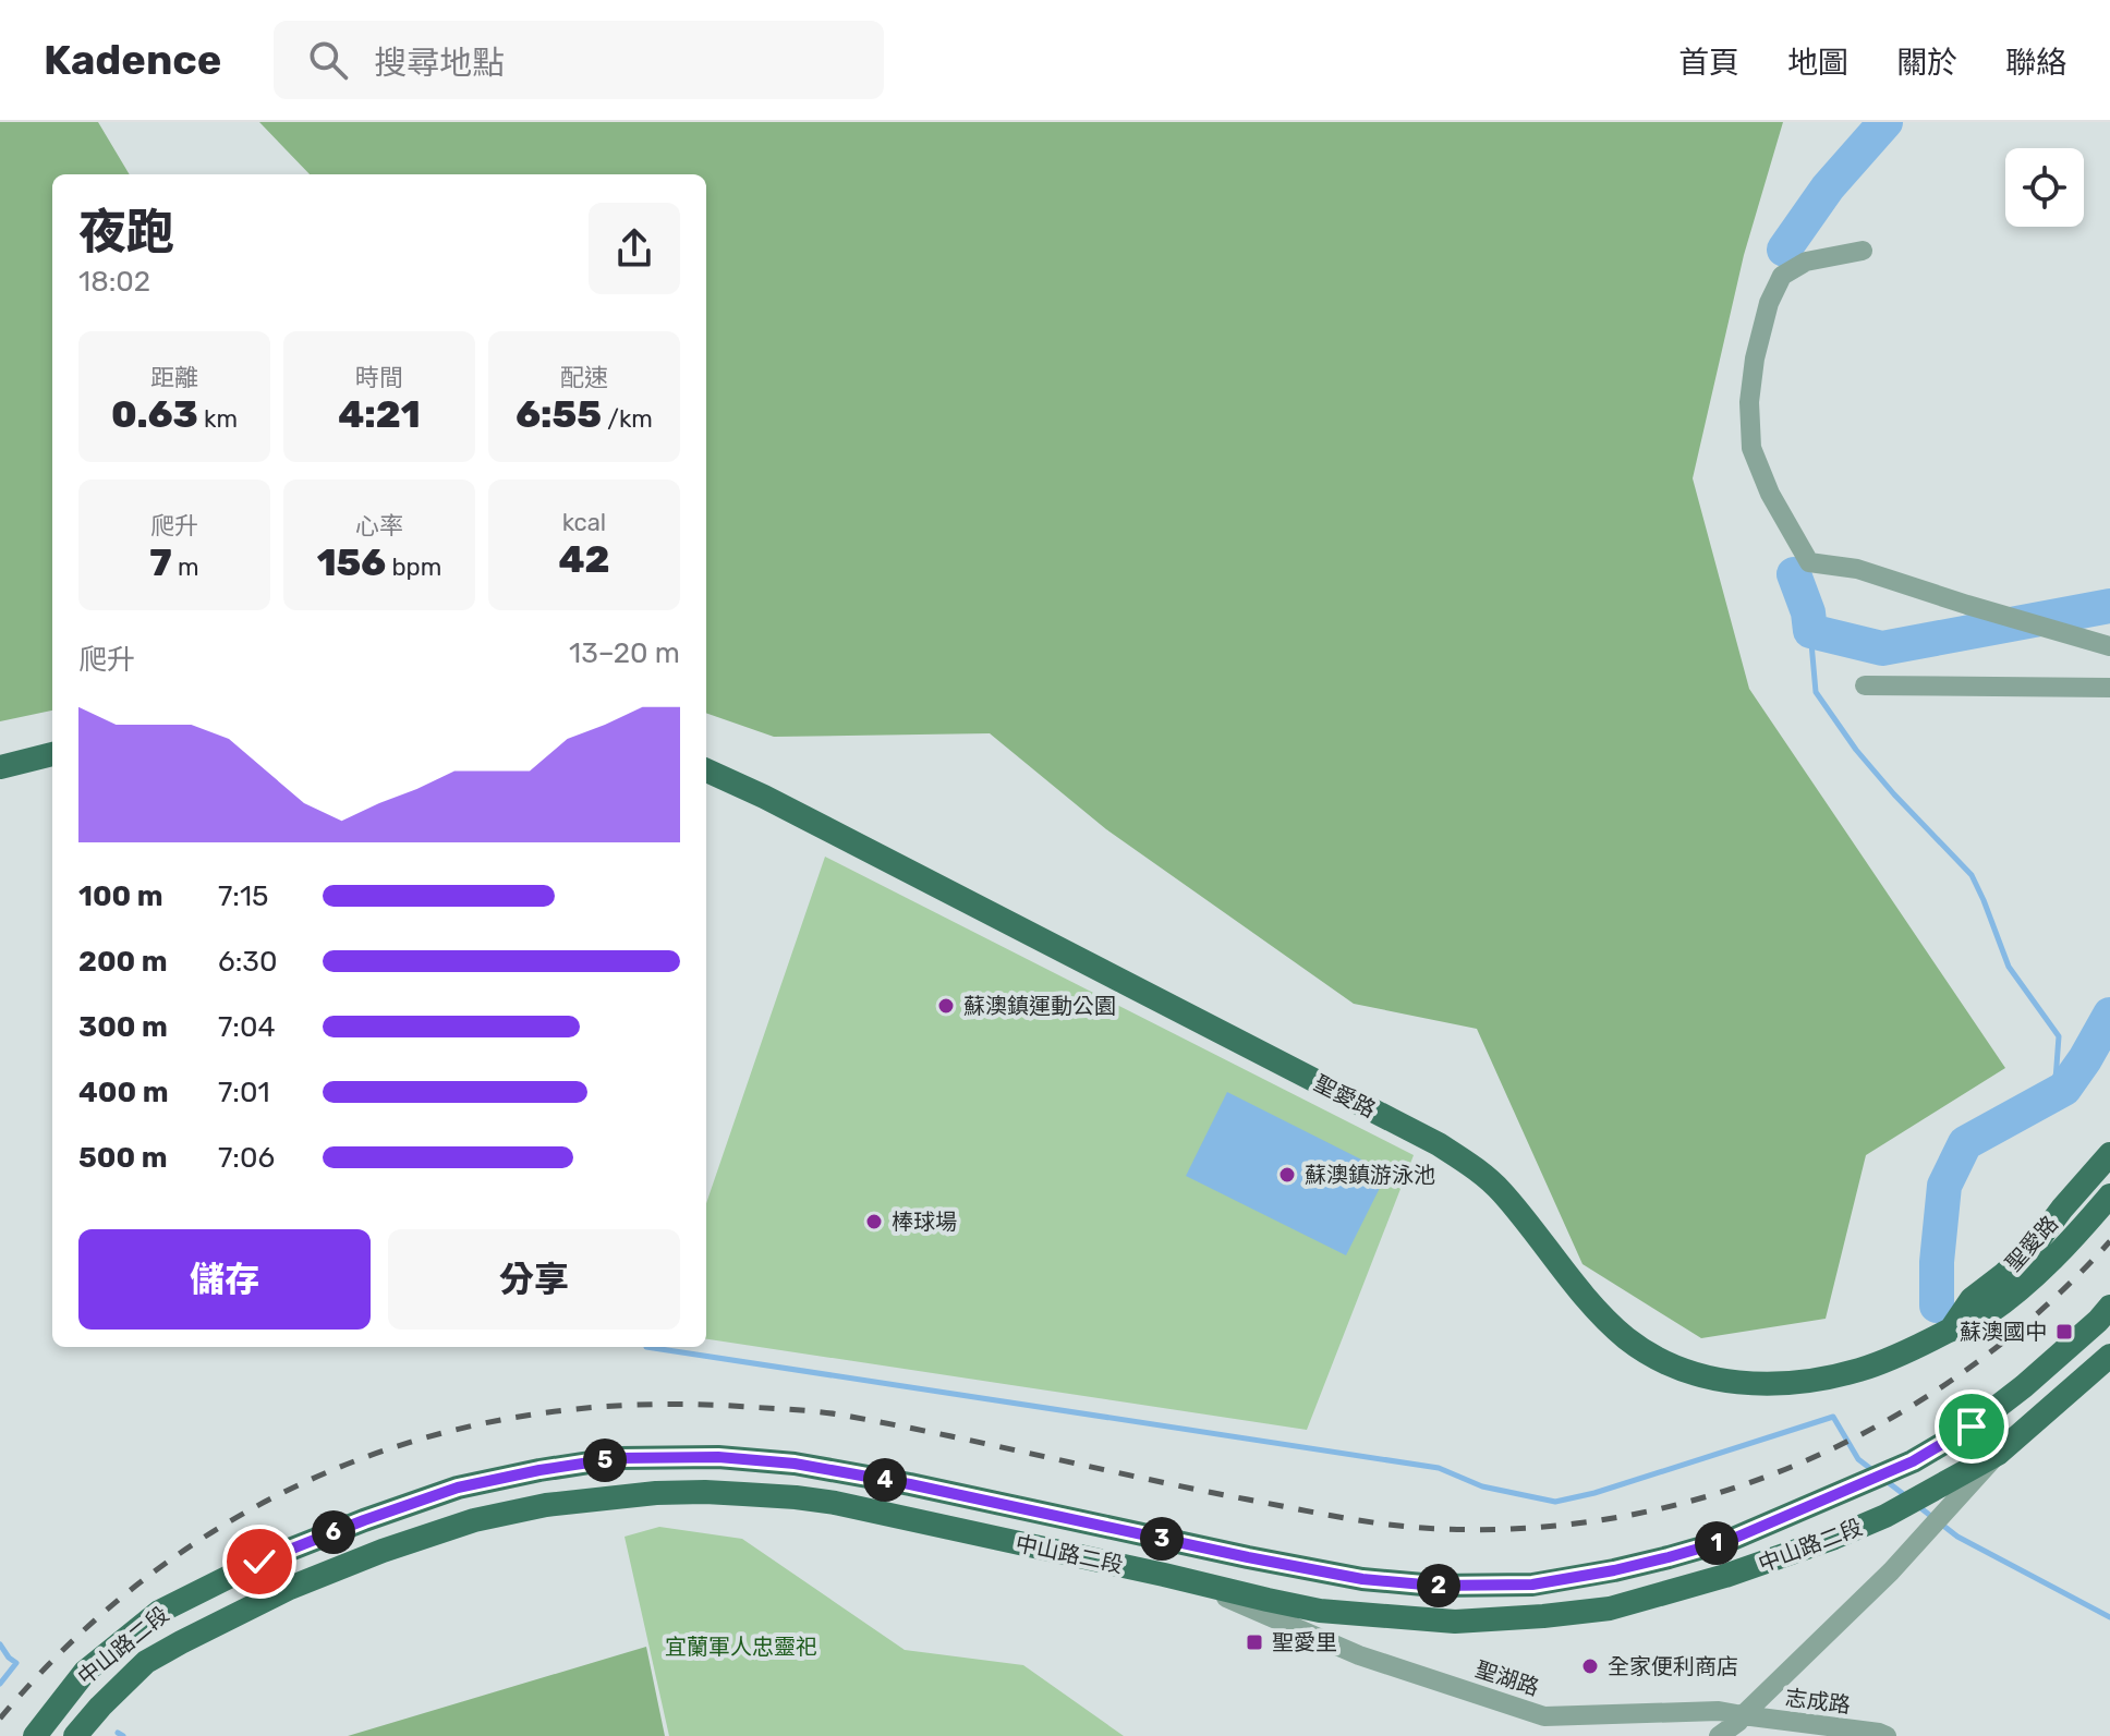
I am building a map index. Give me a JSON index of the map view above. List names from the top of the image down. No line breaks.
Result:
{"streets":{"main road":["聖愛路","中山路二段"],"street":["聖湖路","志成路"]},"crossings":[["中山路二段","聖湖路"],["聖湖路","志成路"]],"parks":["宜蘭軍人忠靈祀"],"places":{"other":["蘇澳鎮運動公園","蘇澳鎮游泳池","棒球場","全家便利商店"],"transit":["蘇澳國中","聖愛里"]},"page":{"header":"Kadence","search":"搜尋地點","nav":["首頁","地圖","關於","聯絡"],"heading":["夜跑","18:02"],"stats":[["距離","0.63 km"],["時間","4:21"],["配速","6:55 /km"],["爬升","7 m"],["心率","156 bpm"],["kcal","42"]],"chart":["爬升","13–20 m"],"list":[{"name":"100 m","note":"7:15"},{"name":"200 m","note":"6:30"},{"name":"300 m","note":"7:04"},{"name":"400 m","note":"7:01"},{"name":"500 m","note":"7:06"}],"buttons":["儲存","分享"],"pins":["5","4","6","3","1","2"]}}
